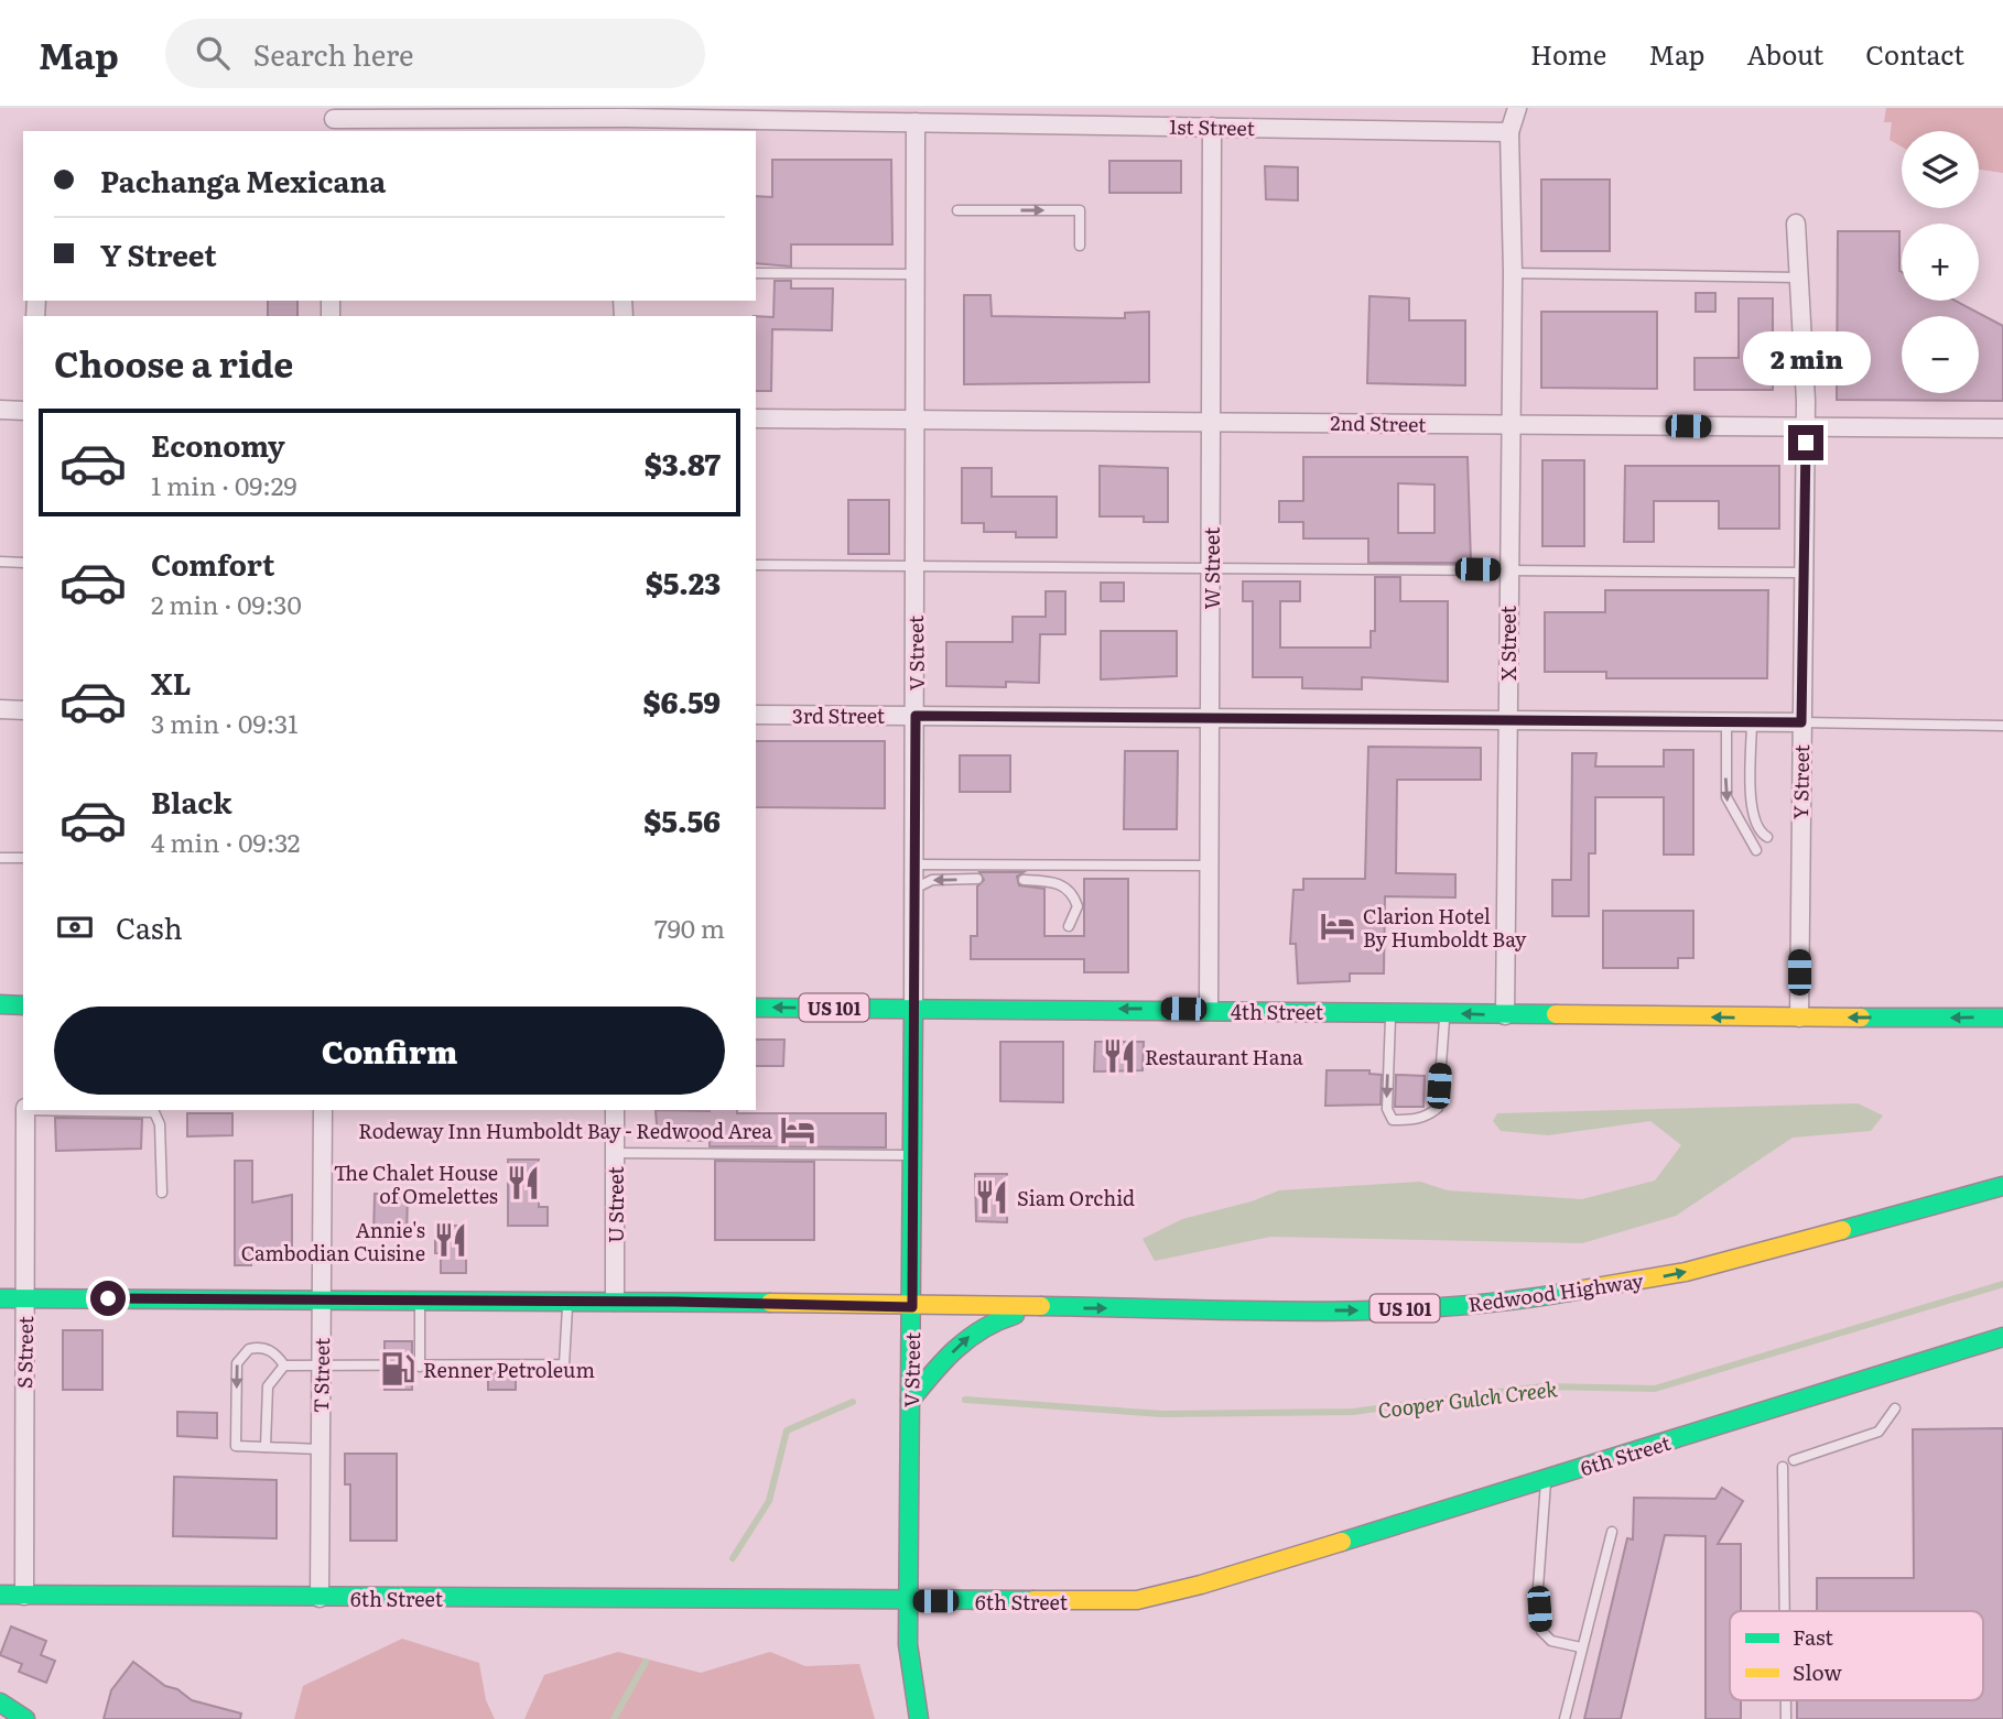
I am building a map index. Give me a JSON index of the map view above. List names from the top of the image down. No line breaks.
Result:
{"streets":{"main road":["V Street","US 101","4th Street","Redwood Highway","6th Street"],"street":["1st Street","2nd Street","W Street","X Street","3rd Street","Y Street","U Street","S Street","T Street"]},"crossings":[["1st Street","W Street"],["1st Street","X Street"],["1st Street","V Street"],["2nd Street","W Street"],["2nd Street","X Street"],["2nd Street","V Street"],["2nd Street","Y Street"],["W Street","3rd Street"],["W Street","4th Street"],["X Street","3rd Street"],["X Street","4th Street"],["V Street","3rd Street"],["V Street","US 101"],["V Street","4th Street"],["V Street","Redwood Highway"],["V Street","6th Street"],["3rd Street","Y Street"],["Y Street","US 101"],["Y Street","4th Street"],["US 101","4th Street"],["US 101","U Street"],["US 101","Redwood Highway"],["US 101","S Street"],["US 101","T Street"],["S Street","6th Street"],["T Street","6th Street"]],"one_way":["4th Street","Redwood Highway"],"water":["Cooper Gulch Creek"],"places":{"hotel":["Clarion Hotel By Humboldt Bay","Rodeway Inn Humboldt Bay - Redwood Area"],"restaurant":["Restaurant Hana","The Chalet House of Omelettes","Siam Orchid","Annie's Cambodian Cuisine"],"fuel station":["Renner Petroleum"]},"legend":["Fast","Slow"],"page":{"header":"Map","search":"Search here","nav":["Home","Map","About","Contact"],"map_buttons":["+","−"],"banner":["Pachanga Mexicana","Y Street"],"heading":"Choose a ride","bubble":"2 min","list":[{"name":"Economy","note":"1 min · 09:29","value":"$3.87"},{"name":"Comfort","note":"2 min · 09:30","value":"$5.23"},{"name":"XL","note":"3 min · 09:31","value":"$6.59"},{"name":"Black","note":"4 min · 09:32","value":"$5.56"}],"pay":["Cash","790 m"],"buttons":"Confirm"}}
